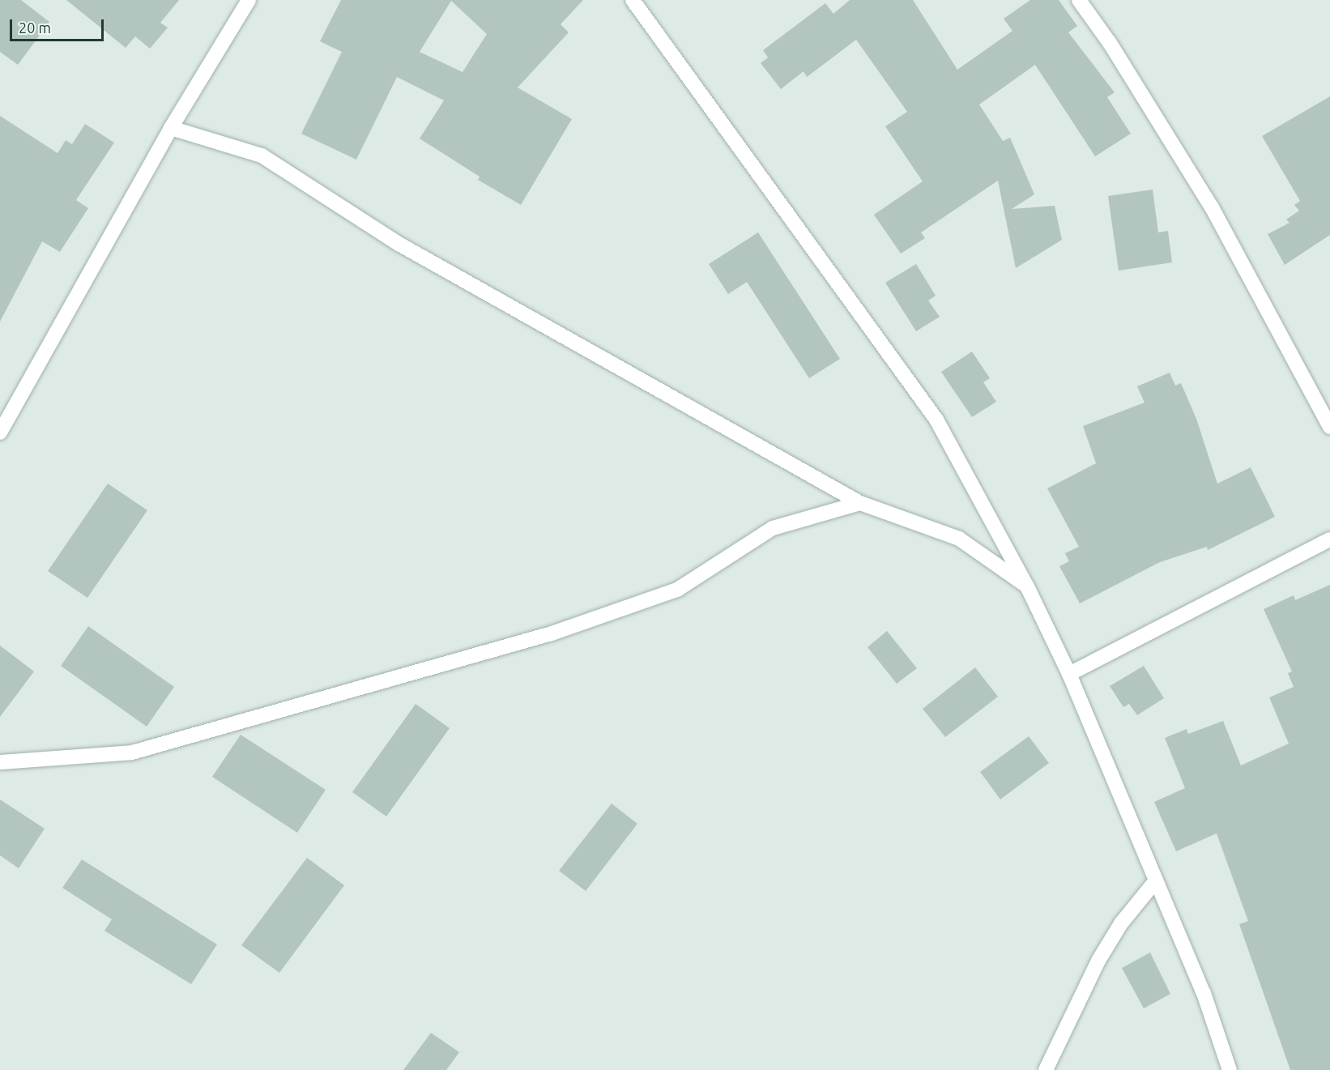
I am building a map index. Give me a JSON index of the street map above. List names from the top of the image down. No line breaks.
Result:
{"scale_bar":"20 m"}
